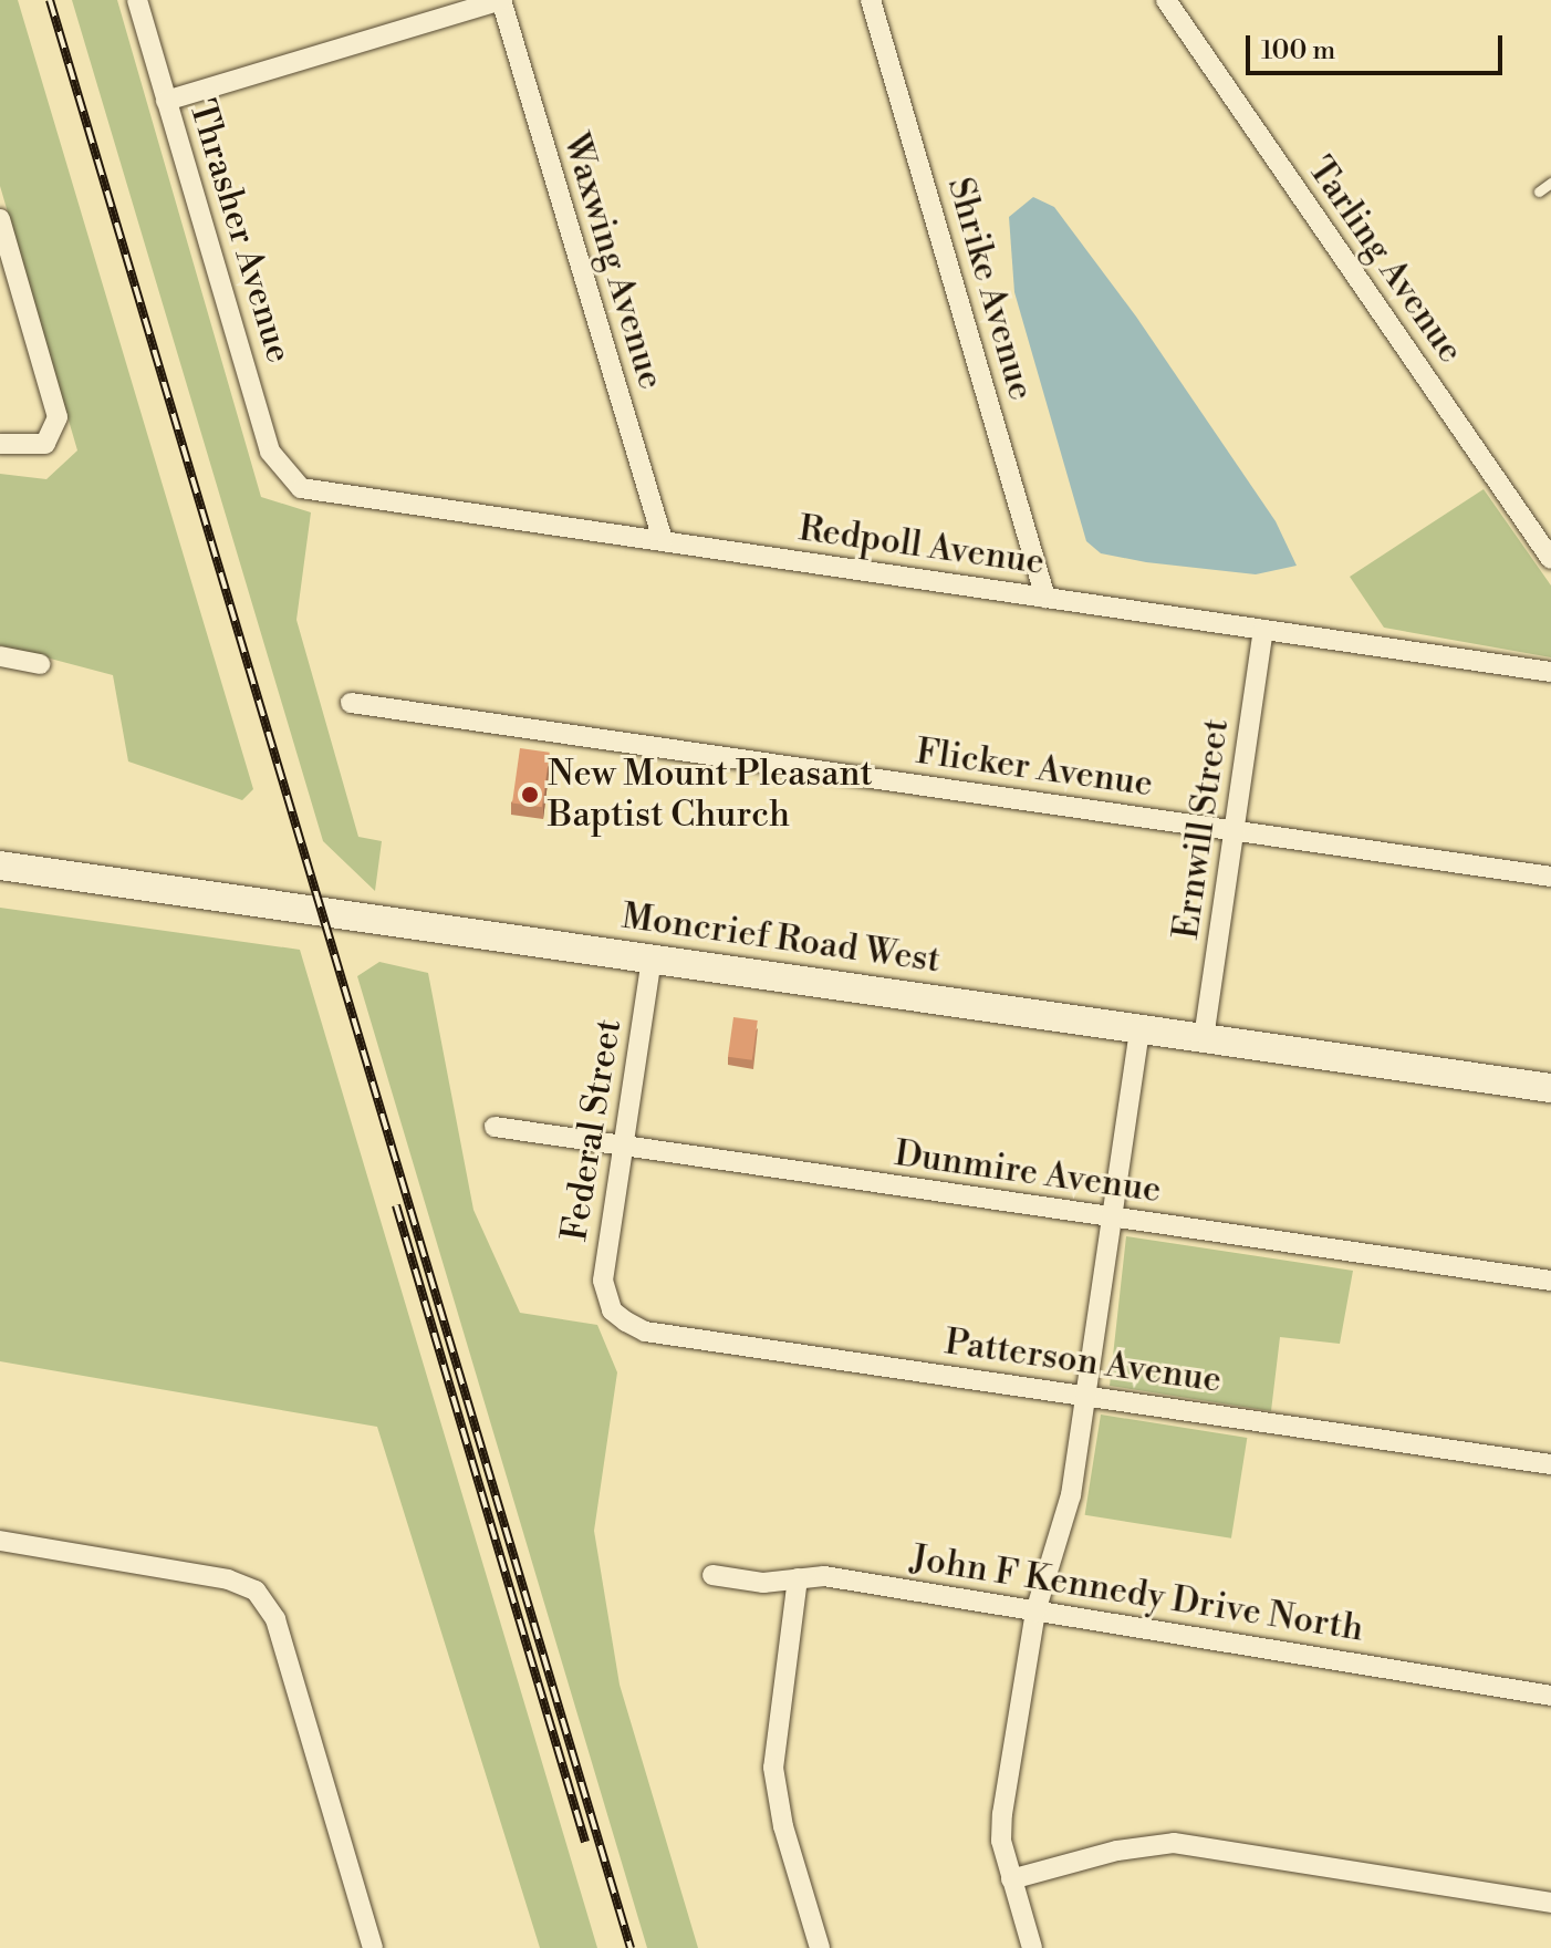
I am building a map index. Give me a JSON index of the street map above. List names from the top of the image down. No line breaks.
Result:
{"streets":{"street":["Thrasher Avenue","Tarling Avenue","Waxwing Avenue","Shrike Avenue","Redpoll Avenue","Flicker Avenue","Ernwill Street","Moncrief Road West","Federal Street","Dunmire Avenue","Patterson Avenue","John F Kennedy Drive North"]},"crossings":[["Thrasher Avenue","Redpoll Avenue"],["Waxwing Avenue","Redpoll Avenue"],["Shrike Avenue","Redpoll Avenue"],["Redpoll Avenue","Ernwill Street"],["Flicker Avenue","Ernwill Street"],["Ernwill Street","Moncrief Road West"],["Moncrief Road West","Federal Street"],["Federal Street","Dunmire Avenue"],["Federal Street","Patterson Avenue"]],"places":["New Mount Pleasant Baptist Church"],"scale_bar":"100 m"}
